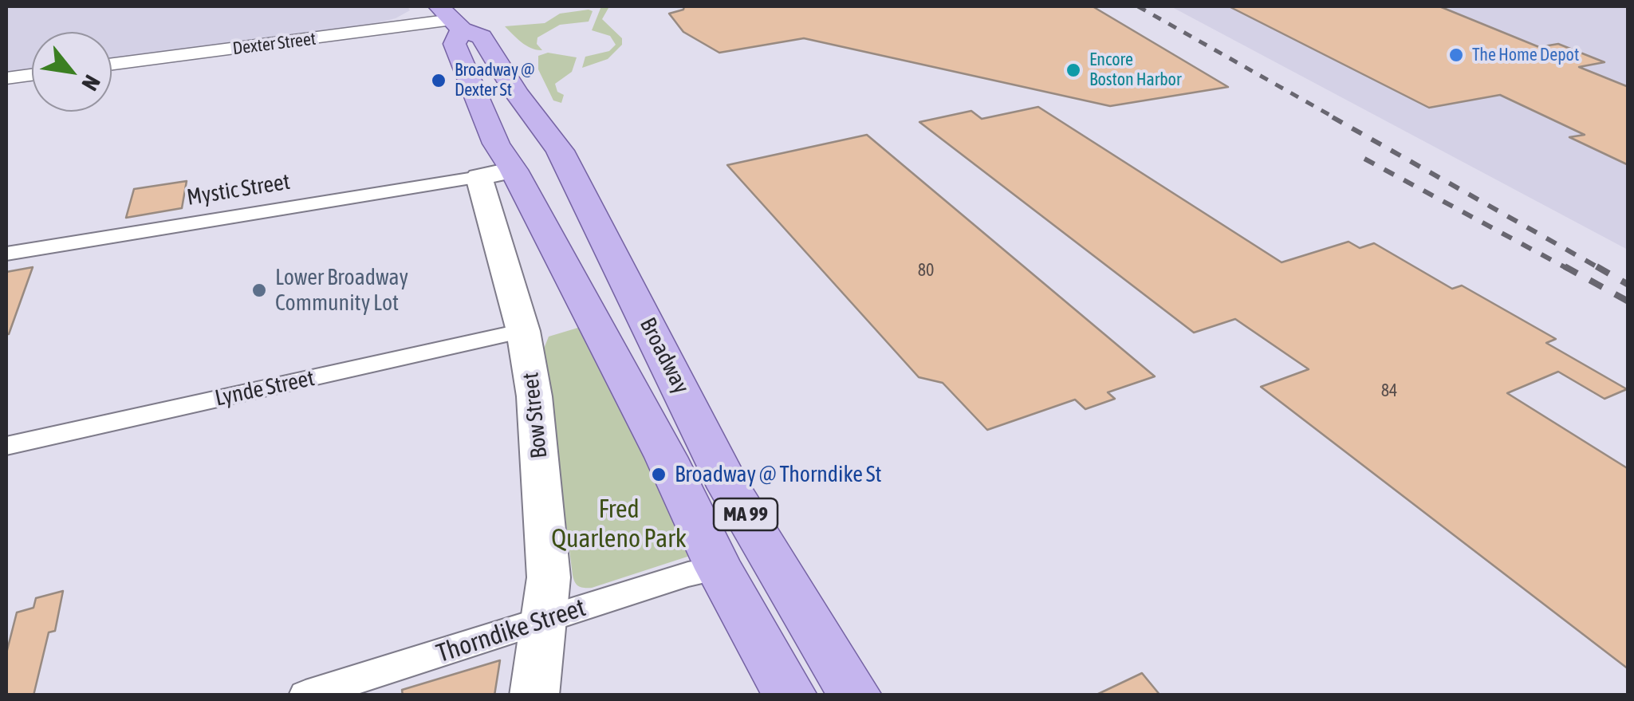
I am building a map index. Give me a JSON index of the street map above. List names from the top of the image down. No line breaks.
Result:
{"streets":{"main road":["Broadway","Bow Street","MA 99"],"street":["Dexter Street","Mystic Street","Lynde Street","Thorndike Street"]},"crossings":[["Dexter Street","Broadway"],["Mystic Street","Bow Street"],["Broadway","Thorndike Street"],["Lynde Street","Bow Street"],["Bow Street","Thorndike Street"]],"parks":["Fred Quarleno Park"],"places":["The Home Depot","Encore Boston Harbor","Broadway @ Dexter St","Lower Broadway Community Lot","Broadway @ Thorndike St"],"house_numbers":["80","84"],"north":"bottom right"}
